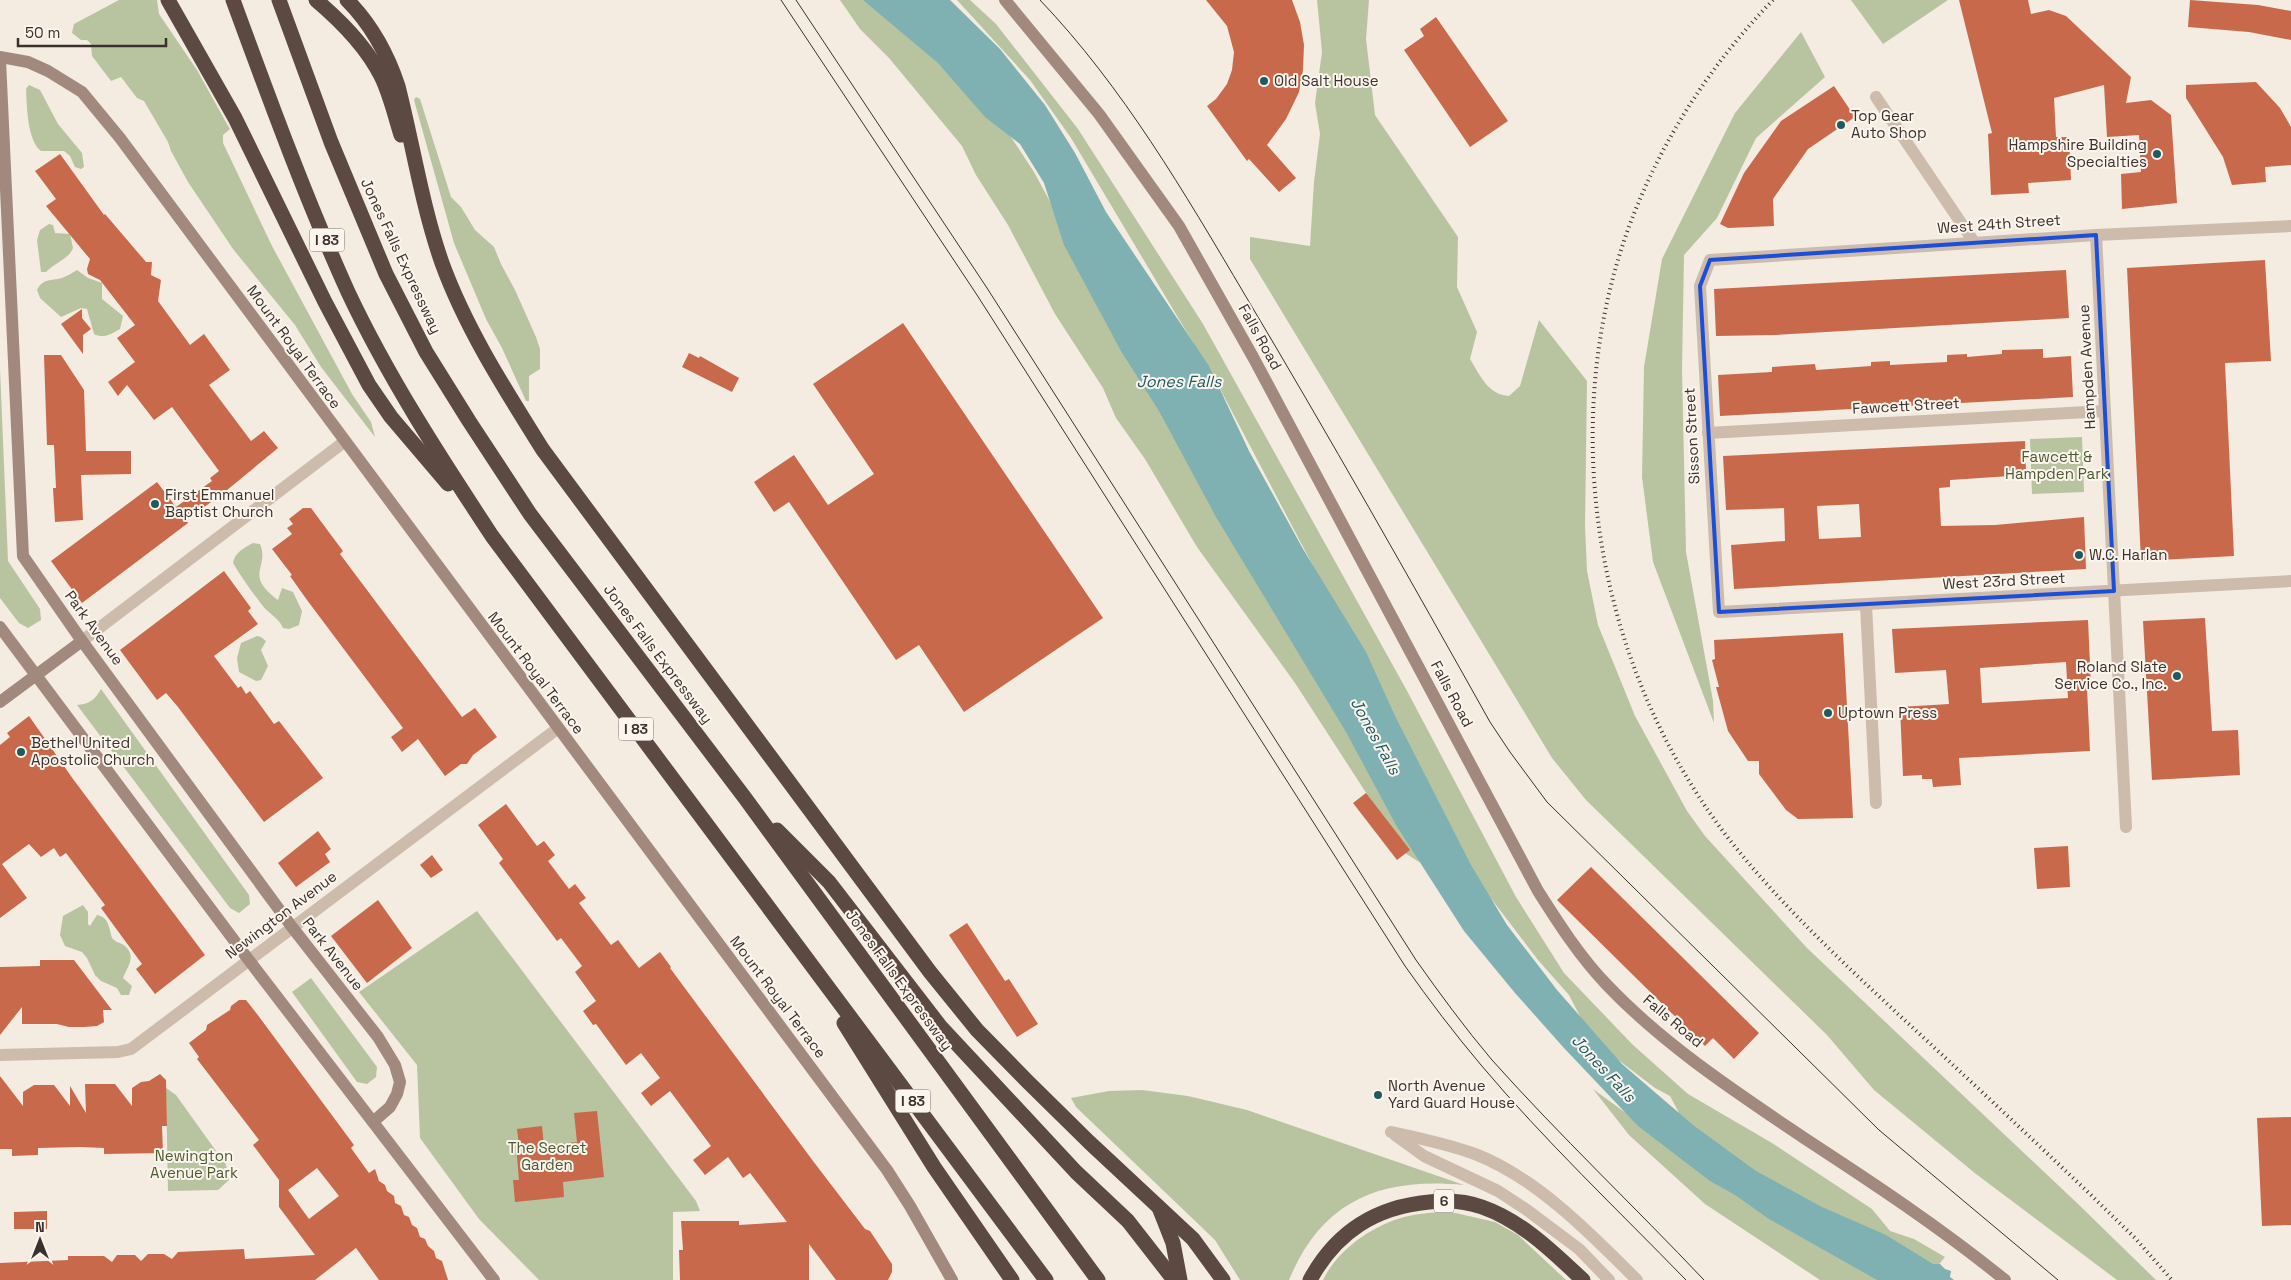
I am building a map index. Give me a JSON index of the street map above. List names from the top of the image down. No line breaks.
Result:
{"streets":{"highway":["I 83","Jones Falls Expressway","6"],"street":["West 24th Street","Falls Road","Mount Royal Terrace","Hampden Avenue","Fawcett Street","Sisson Street","West 23rd Street","Park Avenue","Newington Avenue"]},"crossings":[["West 24th Street","Hampden Avenue"],["West 24th Street","Sisson Street"],["Mount Royal Terrace","Park Avenue"],["Mount Royal Terrace","Newington Avenue"],["Hampden Avenue","Fawcett Street"],["Hampden Avenue","West 23rd Street"],["Fawcett Street","Sisson Street"],["Sisson Street","West 23rd Street"],["Park Avenue","Newington Avenue"]],"water":["Jones Falls"],"parks":["Fawcett & Hampden Park","The Secret Garden","Newington Avenue Park"],"places":["Old Salt House","Top Gear Auto Shop","Hampshire Building Specialties","First Emmanuel Baptist Church","W.C. Harlan","Roland Slate Service Co., Inc.","Uptown Press","Bethel United Apostolic Church","North Avenue Yard Guard House"],"scale_bar":"50 m","north":"top"}
